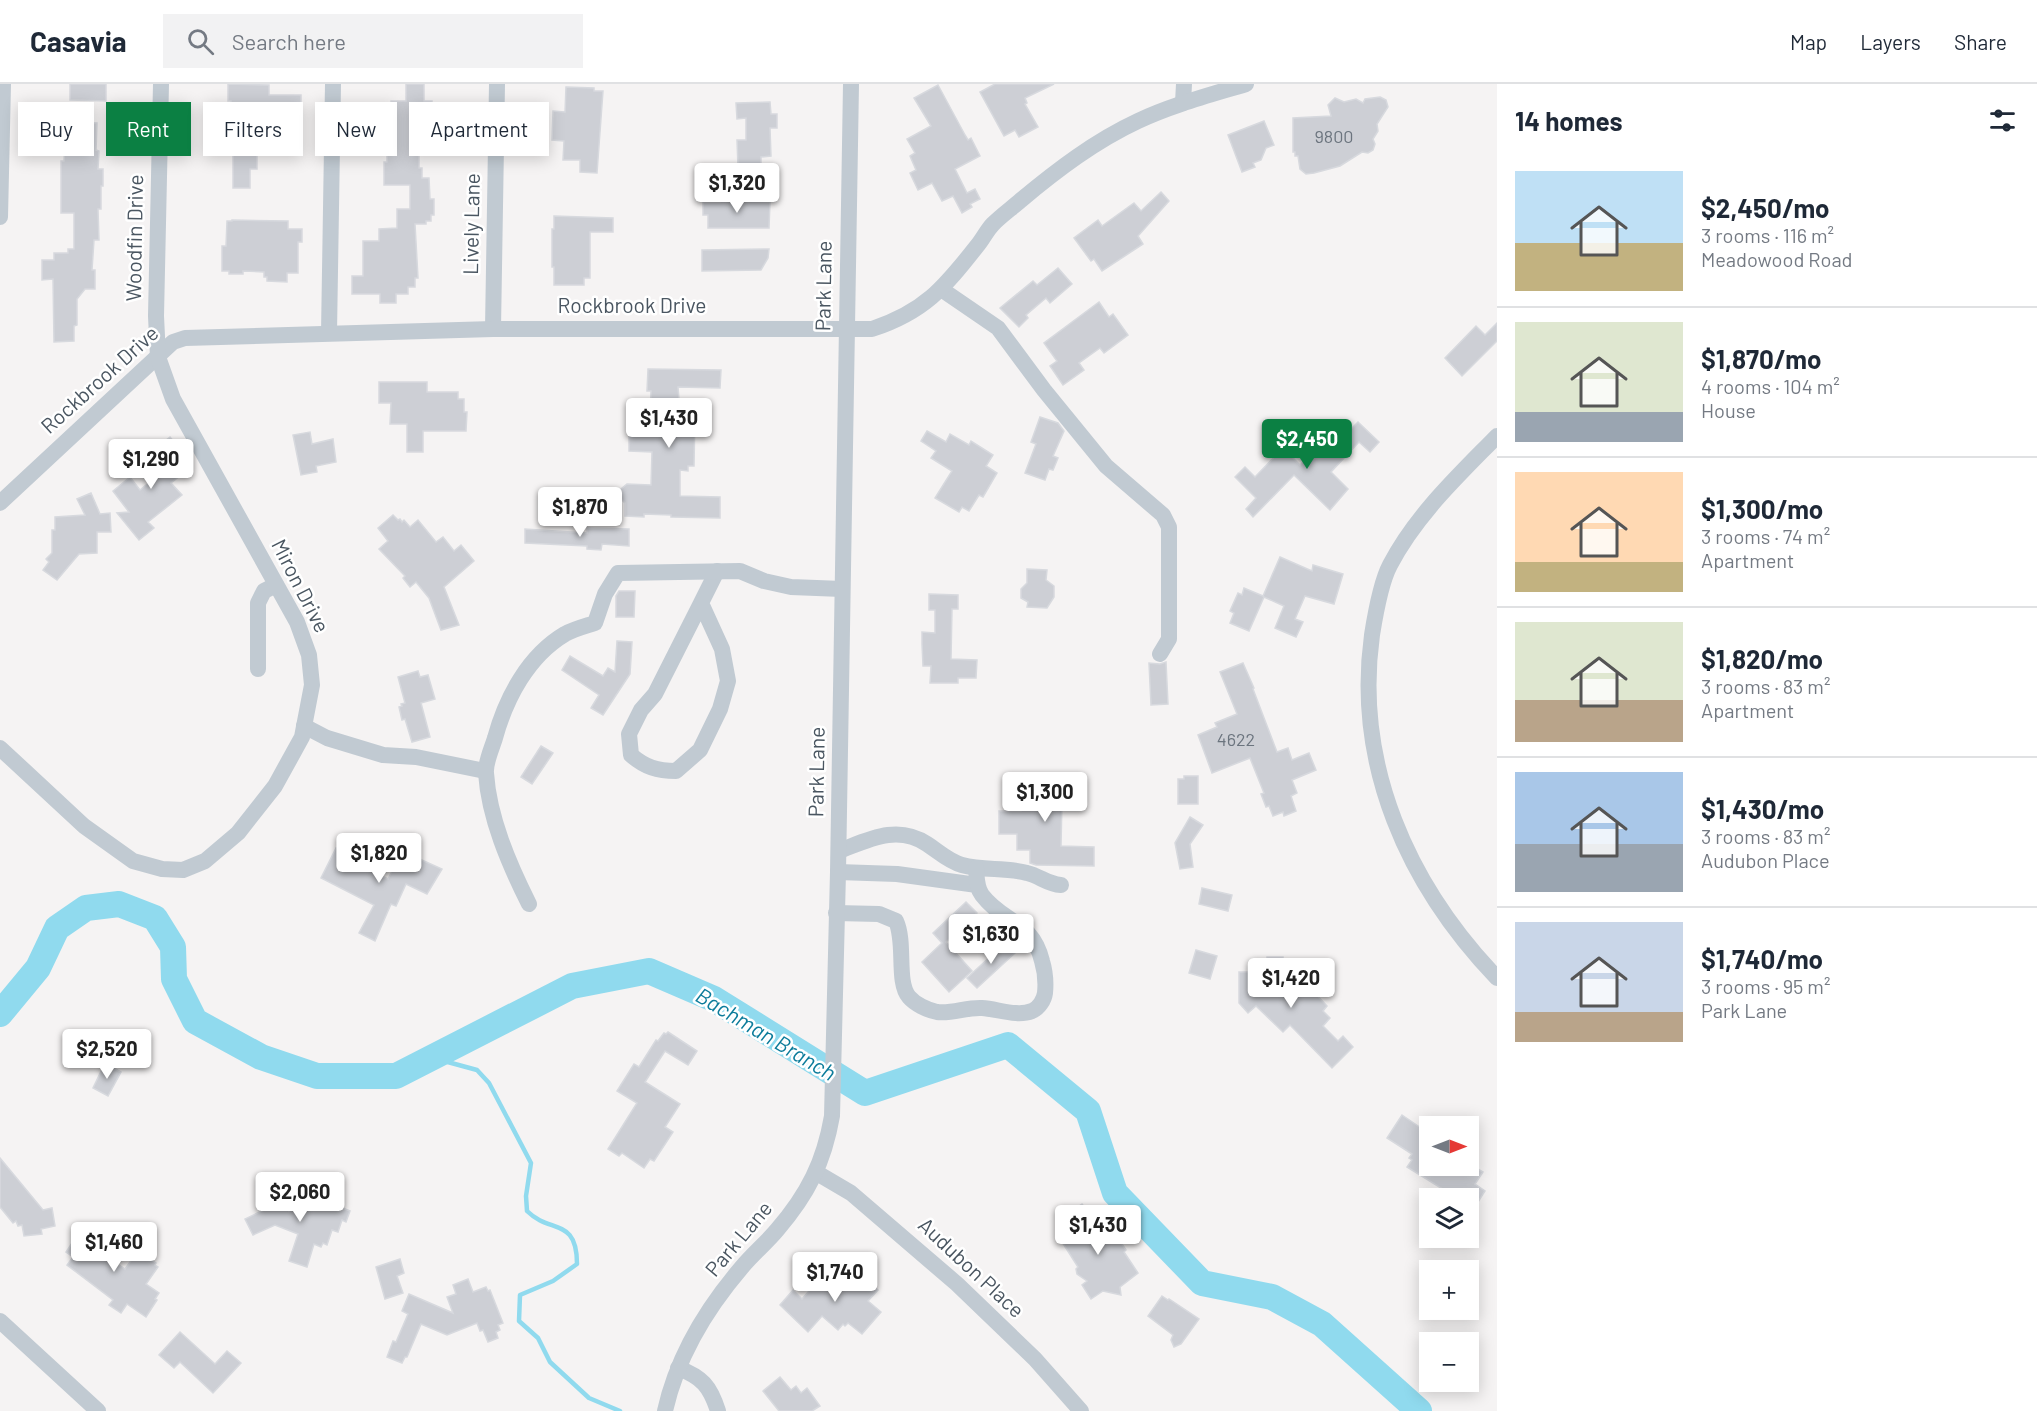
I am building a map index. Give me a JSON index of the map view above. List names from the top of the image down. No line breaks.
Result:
{"streets":{"street":["Lively Lane","Woodfin Drive","Park Lane","Rockbrook Drive","Miron Drive","Audubon Place"]},"crossings":[["Lively Lane","Rockbrook Drive"],["Woodfin Drive","Rockbrook Drive"],["Woodfin Drive","Miron Drive"],["Park Lane","Rockbrook Drive"],["Park Lane","Audubon Place"],["Rockbrook Drive","Miron Drive"]],"water":["Bachman Branch"],"house_numbers":["9800","4622"],"north":"right","page":{"header":"Casavia","search":"Search here","nav":["Map","Layers","Share"],"heading":"14 homes","chip":["Buy","Rent","Filters","New","Apartment"],"list":[{"name":"$2,450/mo","note":"3 rooms · 116 m² · Meadowood Road"},{"name":"$1,870/mo","note":"4 rooms · 104 m² · House"},{"name":"$1,300/mo","note":"3 rooms · 74 m² · Apartment"},{"name":"$1,820/mo","note":"3 rooms · 83 m² · Apartment"},{"name":"$1,430/mo","note":"3 rooms · 83 m² · Audubon Place"},{"name":"$1,740/mo","note":"3 rooms · 95 m² · Park Lane"}],"price":["$1,320","$1,430","$2,450","$1,290","$1,870","$1,300","$1,820","$1,630","$1,420","$2,520","$2,060","$1,430","$1,460","$1,740"],"map_buttons":["+","−"]}}
